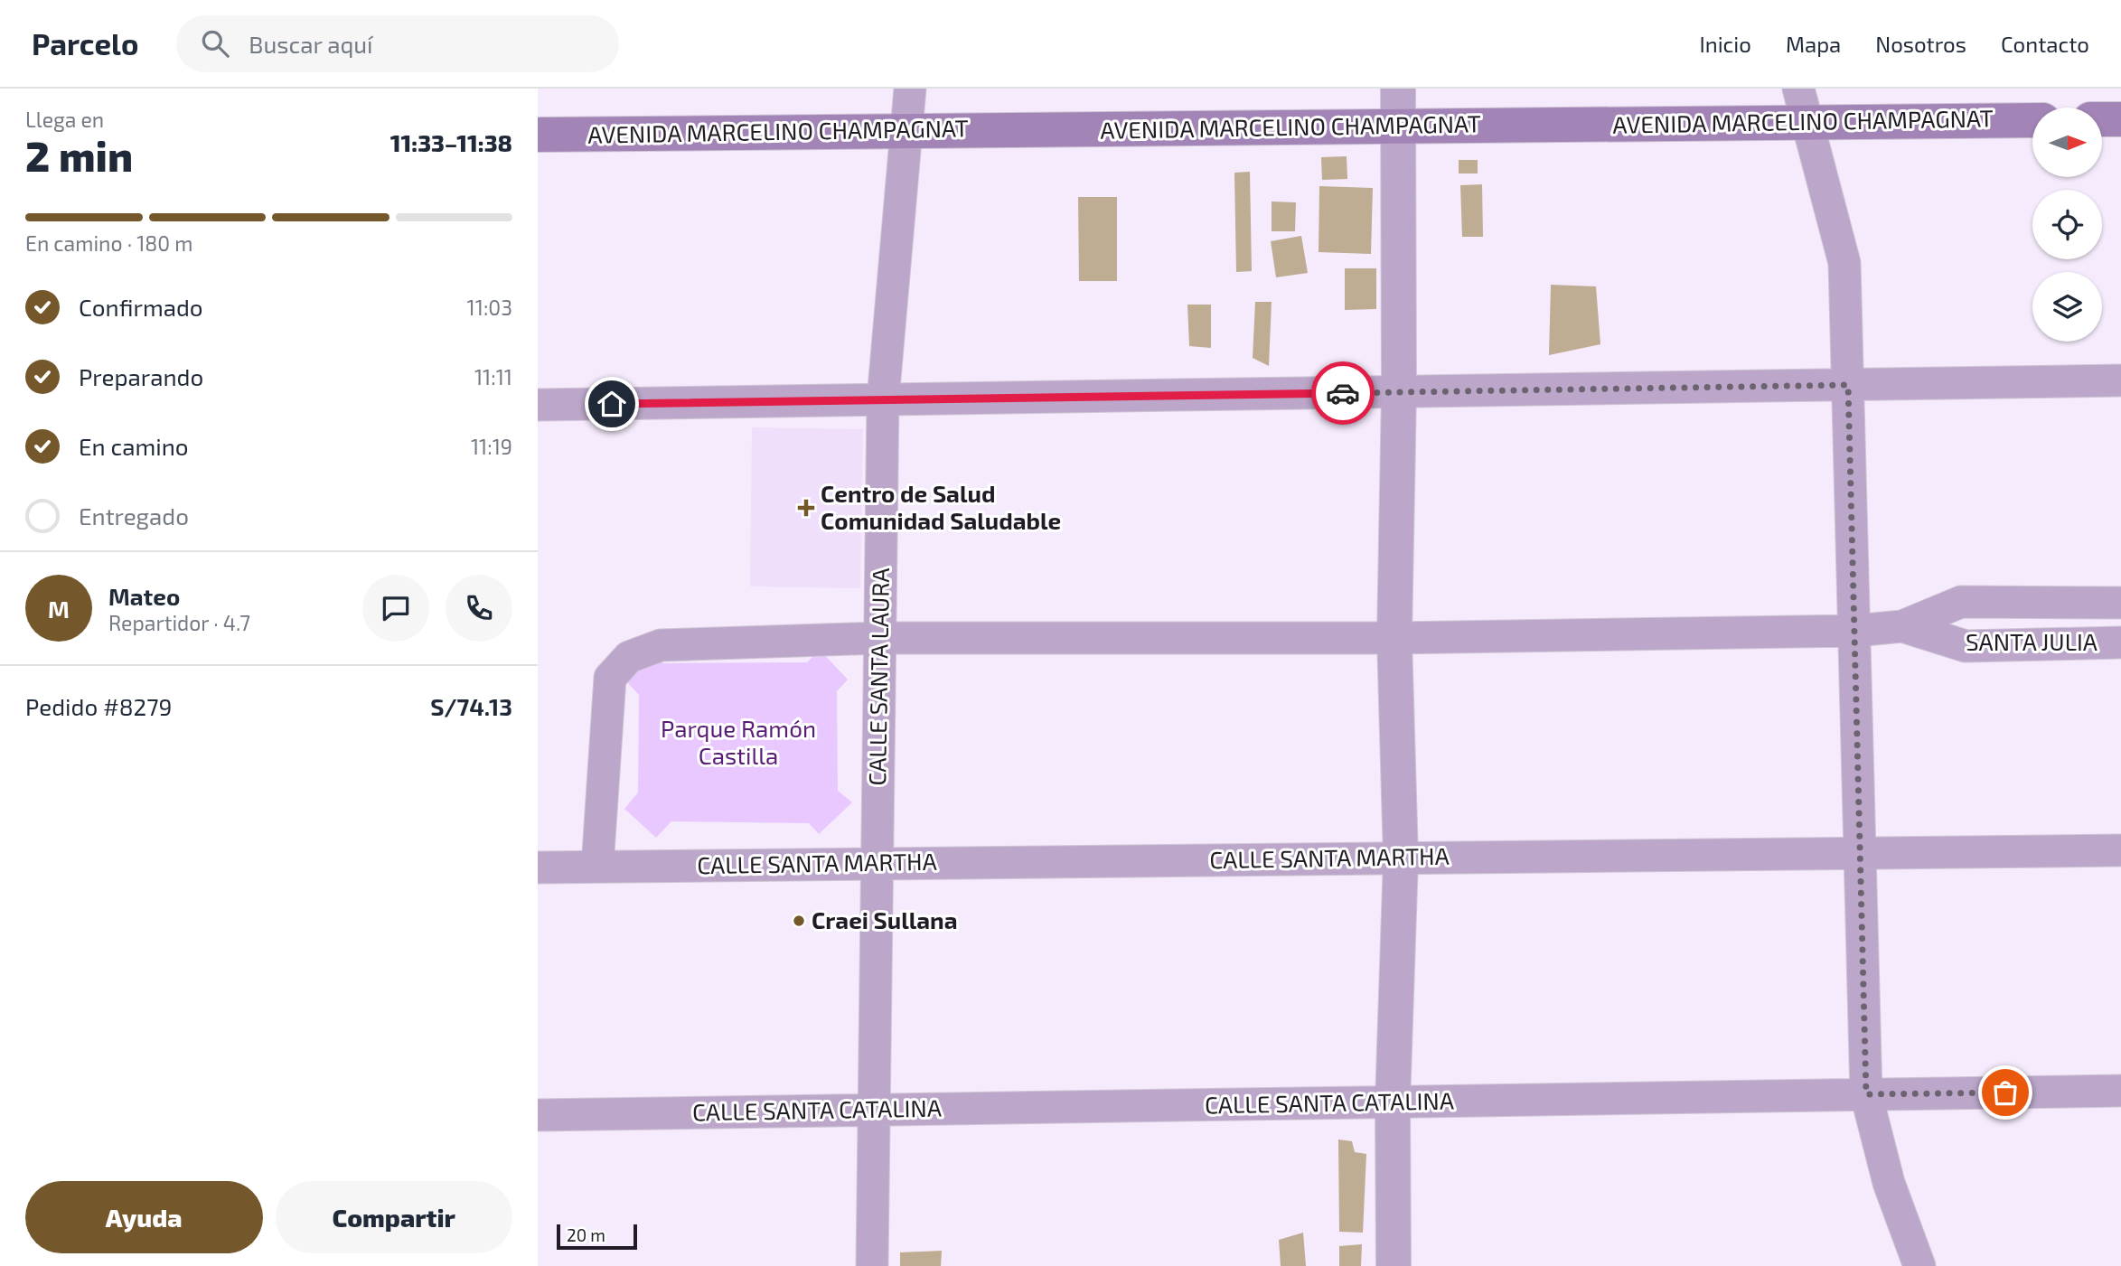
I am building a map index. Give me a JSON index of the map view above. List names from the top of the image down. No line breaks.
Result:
{"streets":{"main road":["AVENIDA MARCELINO CHAMPAGNAT"],"street":["SANTA JULIA","CALLE SANTA LAURA","CALLE SANTA MARTHA","CALLE SANTA CATALINA"]},"crossings":[["AVENIDA MARCELINO CHAMPAGNAT","CALLE SANTA LAURA"],["CALLE SANTA LAURA","CALLE SANTA MARTHA"],["CALLE SANTA LAURA","CALLE SANTA CATALINA"]],"parks":["Parque Ramón Castilla"],"places":{"health":["Centro de Salud Comunidad Saludable"],"other":["Craei Sullana"]},"scale_bar":"20 m","north":"right","page":{"header":"Parcelo","search":"Buscar aquí","nav":["Inicio","Mapa","Nosotros","Contacto"],"heading":["2 min","Llega en","11:33–11:38"],"panel":["Mateo","Repartidor · 4.7","Pedido #8279","S/74.13"],"bar":"En camino · 180 m","list":[["Confirmado","11:03"],["Preparando","11:11"],["En camino","11:19"],"Entregado"],"round":"M","buttons":["Ayuda","Compartir"],"scale":"20 m"}}
